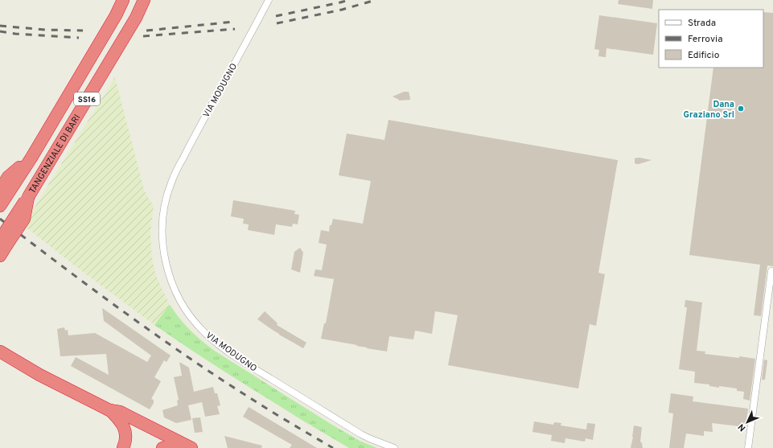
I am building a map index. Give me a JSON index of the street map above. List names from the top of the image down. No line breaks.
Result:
{"streets":{"highway":["SS16","TANGENZIALE DI BARI"],"street":["VIA MODUGNO"]},"places":["Dana Graziano Srl"],"legend":["Strada","Ferrovia","Edificio"],"north":"bottom left"}
